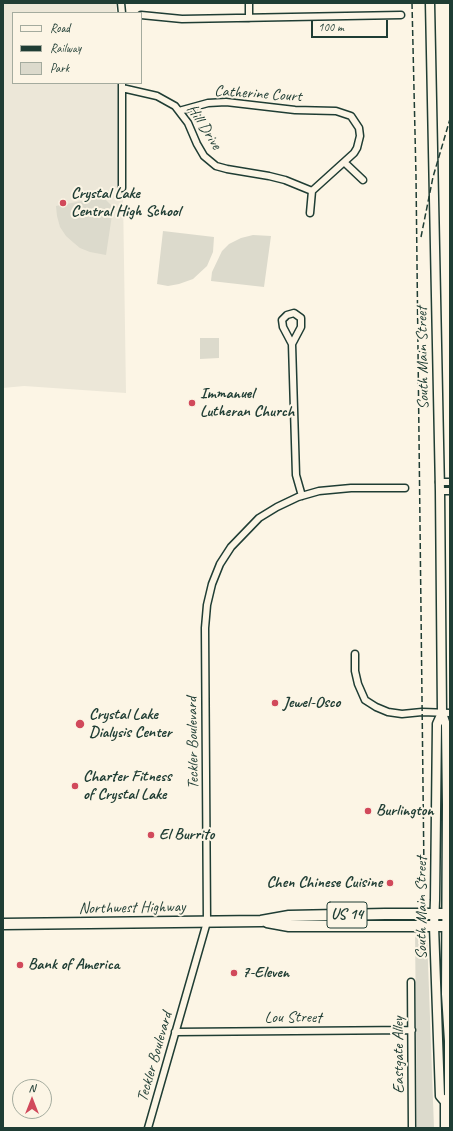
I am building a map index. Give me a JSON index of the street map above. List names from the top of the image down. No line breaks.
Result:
{"streets":{"main road":["Northwest Highway","US 14"],"street":["Catherine Court","Hill Drive","South Main Street","Teckler Boulevard","Lou Street","Eastgate Alley"]},"crossings":[["Catherine Court","Hill Drive"],["South Main Street","Northwest Highway"],["Teckler Boulevard","Northwest Highway"],["Teckler Boulevard","Lou Street"],["Lou Street","Eastgate Alley"]],"places":["Crystal Lake Central High School","Immanuel Lutheran Church","Jewel-Osco","Crystal Lake Dialysis Center","Charter Fitness of Crystal Lake","Burlington","El Burrito","Chen Chinese Cuisine","Bank of America","7-Eleven"],"legend":["Road","Railway","Park"],"scale_bar":"100 m","north":"top"}
